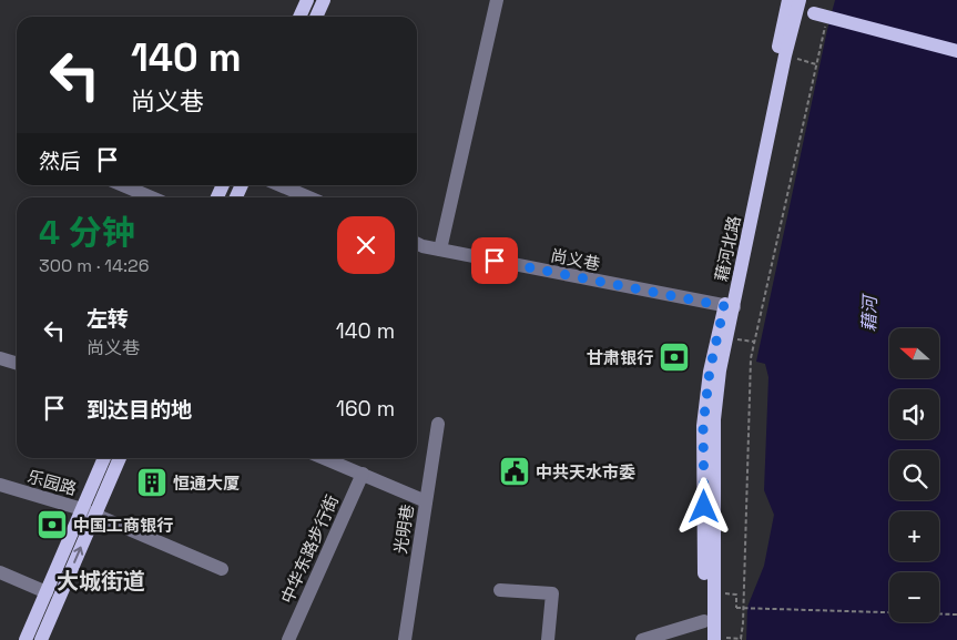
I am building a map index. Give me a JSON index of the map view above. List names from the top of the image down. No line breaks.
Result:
{"streets":{"main road":["藉河北路"],"street":["尚义巷","乐园路","光明巷","中华东路步行街"]},"crossings":[["藉河北路","尚义巷"]],"districts":["大城街道"],"water":["藉河"],"places":{"bank":["甘肃银行","中国工商银行"],"public building":["中共天水市委"],"building":["恒通大厦"]},"north":"left","page":{"turn":["140 m","尚义巷"],"then":"然后","heading":["4 分钟","300 m · 14:26"],"list":[{"name":"左转","note":"尚义巷","value":"140 m"},{"name":"到达目的地","value":"160 m"}],"map_buttons":["+","−"]}}
